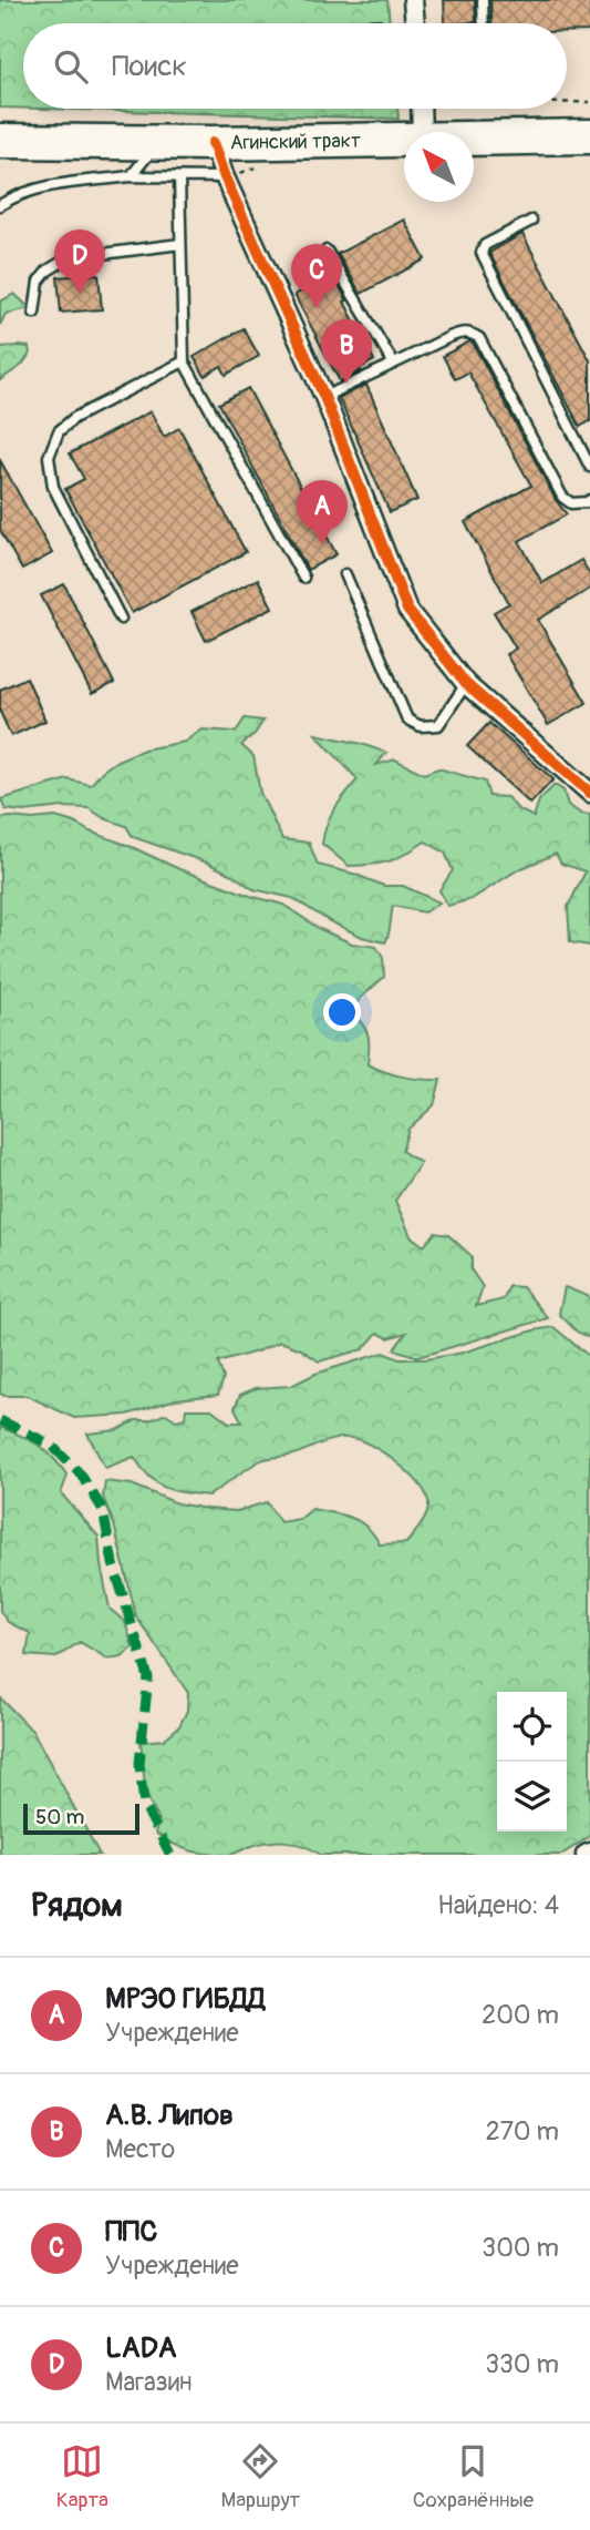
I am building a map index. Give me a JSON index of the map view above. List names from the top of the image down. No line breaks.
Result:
{"streets":{"highway":["Агинский тракт"]},"scale_bar":"50 m","north":"top left","page":{"search":"Поиск","pins":["D","C","B","A"],"scale":"50 m","heading":["Рядом","Найдено: 4"],"list":[{"mark":"A","name":"МРЭО ГИБДД","note":"Учреждение","value":"200 m"},{"mark":"B","name":"А.В. Липов","note":"Место","value":"270 m"},{"mark":"C","name":"ППС","note":"Учреждение","value":"300 m"},{"mark":"D","name":"LADA","note":"Магазин","value":"330 m"}],"nav":["Карта","Маршрут","Сохранённые"]}}
